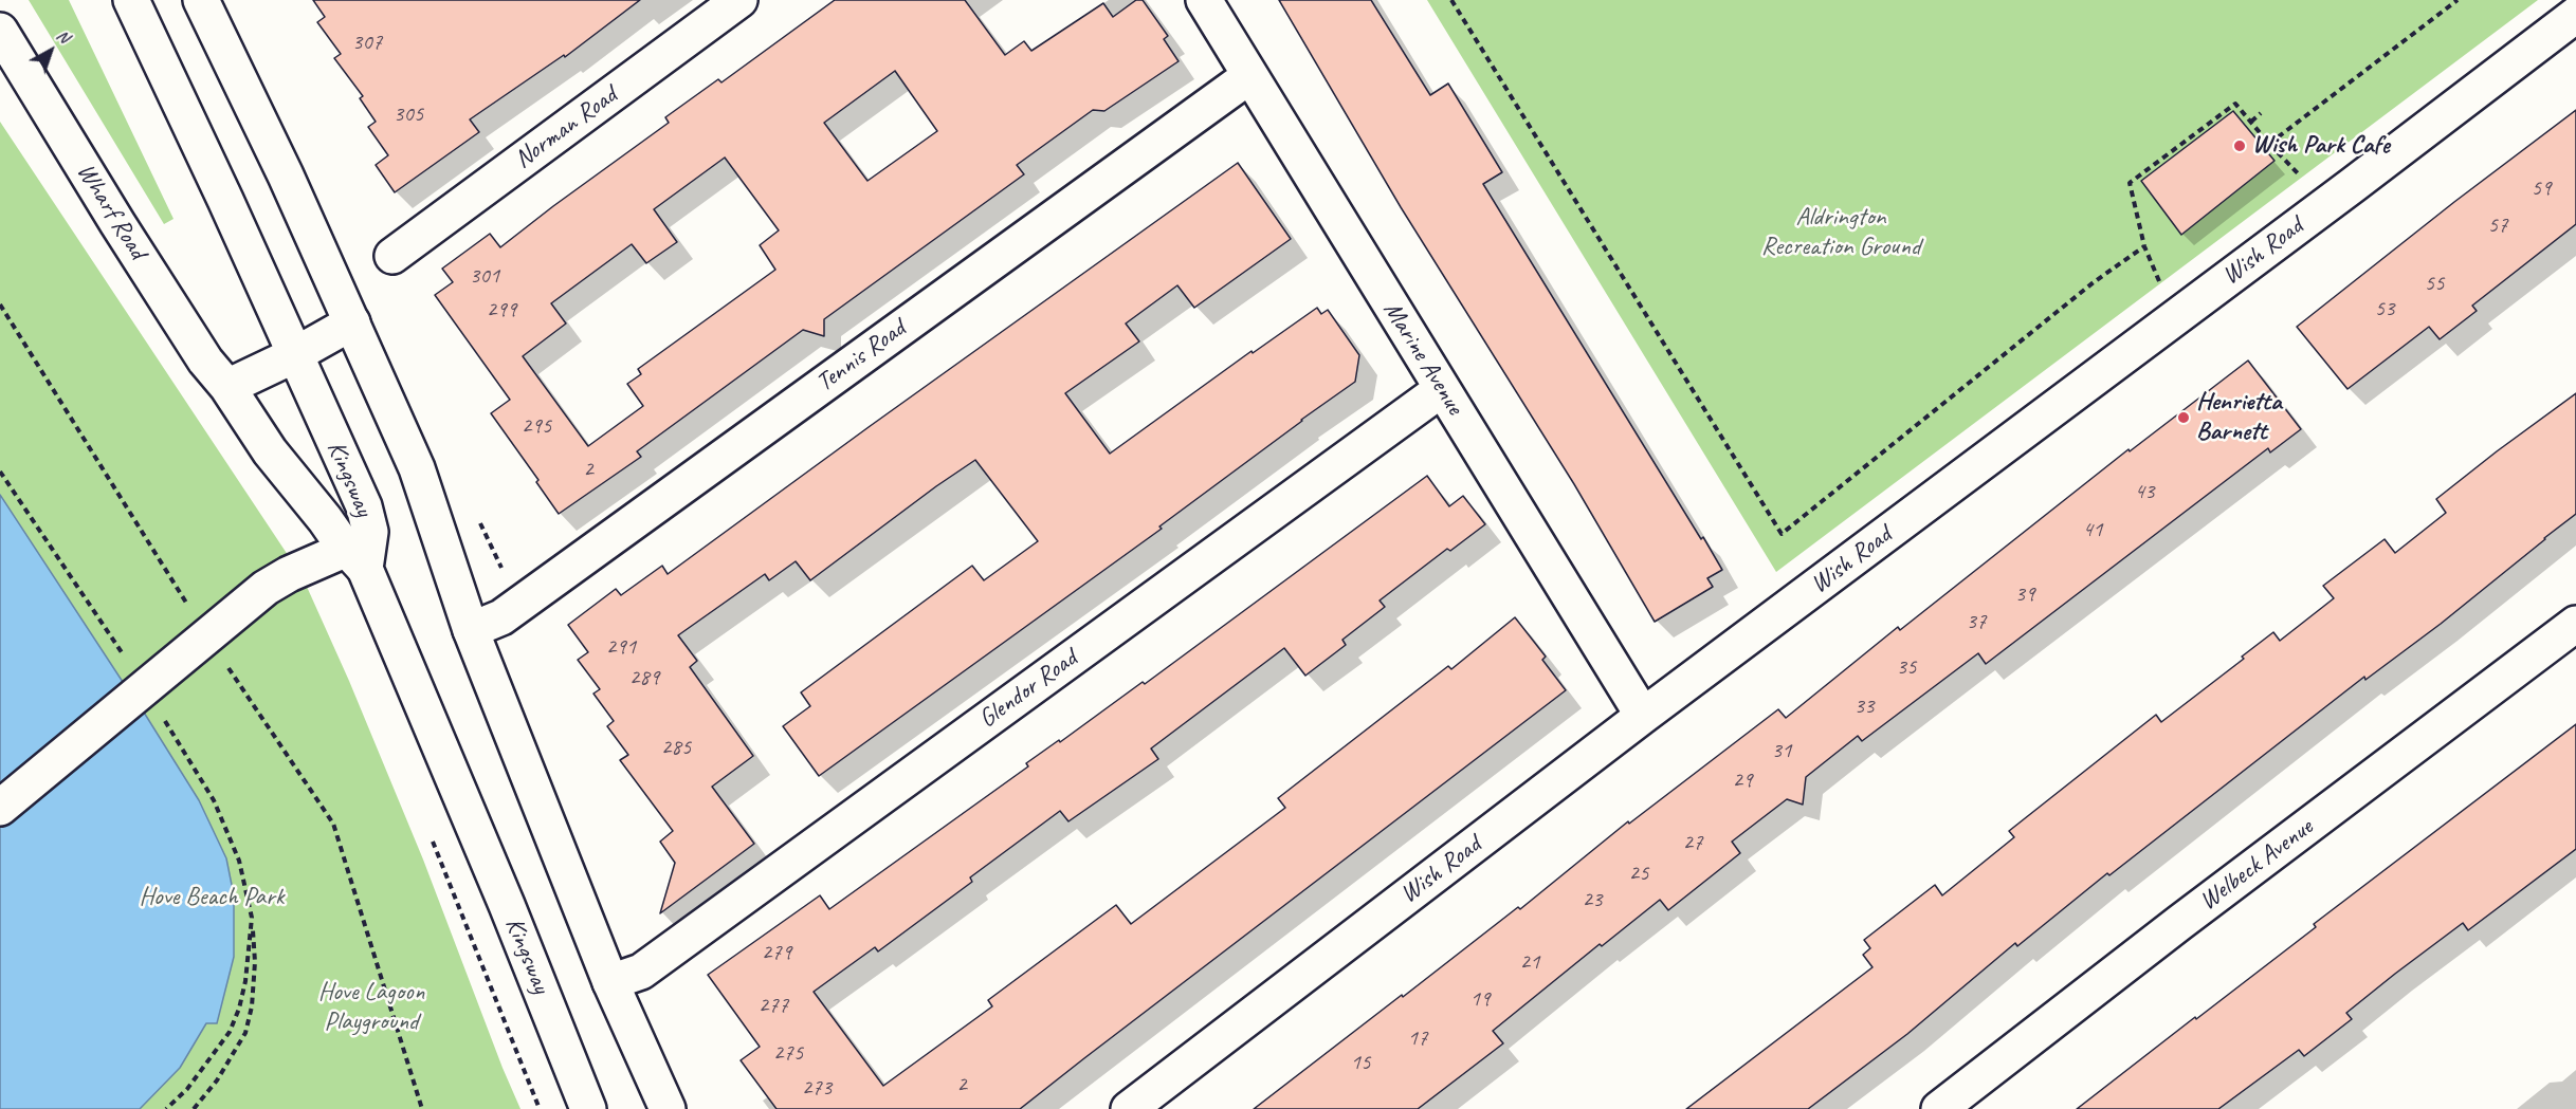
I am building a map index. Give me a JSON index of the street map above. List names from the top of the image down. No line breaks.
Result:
{"streets":{"street":["Norman Road","Wharf Road","Wish Road","Tennis Road","Marine Avenue","Kingsway","Glendor Road","Welbeck Avenue"]},"crossings":[["Wharf Road","Kingsway"],["Wish Road","Marine Avenue"],["Tennis Road","Marine Avenue"],["Marine Avenue","Glendor Road"]],"parks":["Aldrington Recreation Ground","Hove Beach Park","Hove Lagoon Playground"],"places":["Wish Park Cafe","Henrietta Barnett"],"house_numbers":["307","305","59","57","301","55","53","299","295","2","43","41","39","37","291","35","289","33","285","31","29","27","25","23","279","21","19","277","17","275","15","2","273"],"north":"top right"}
